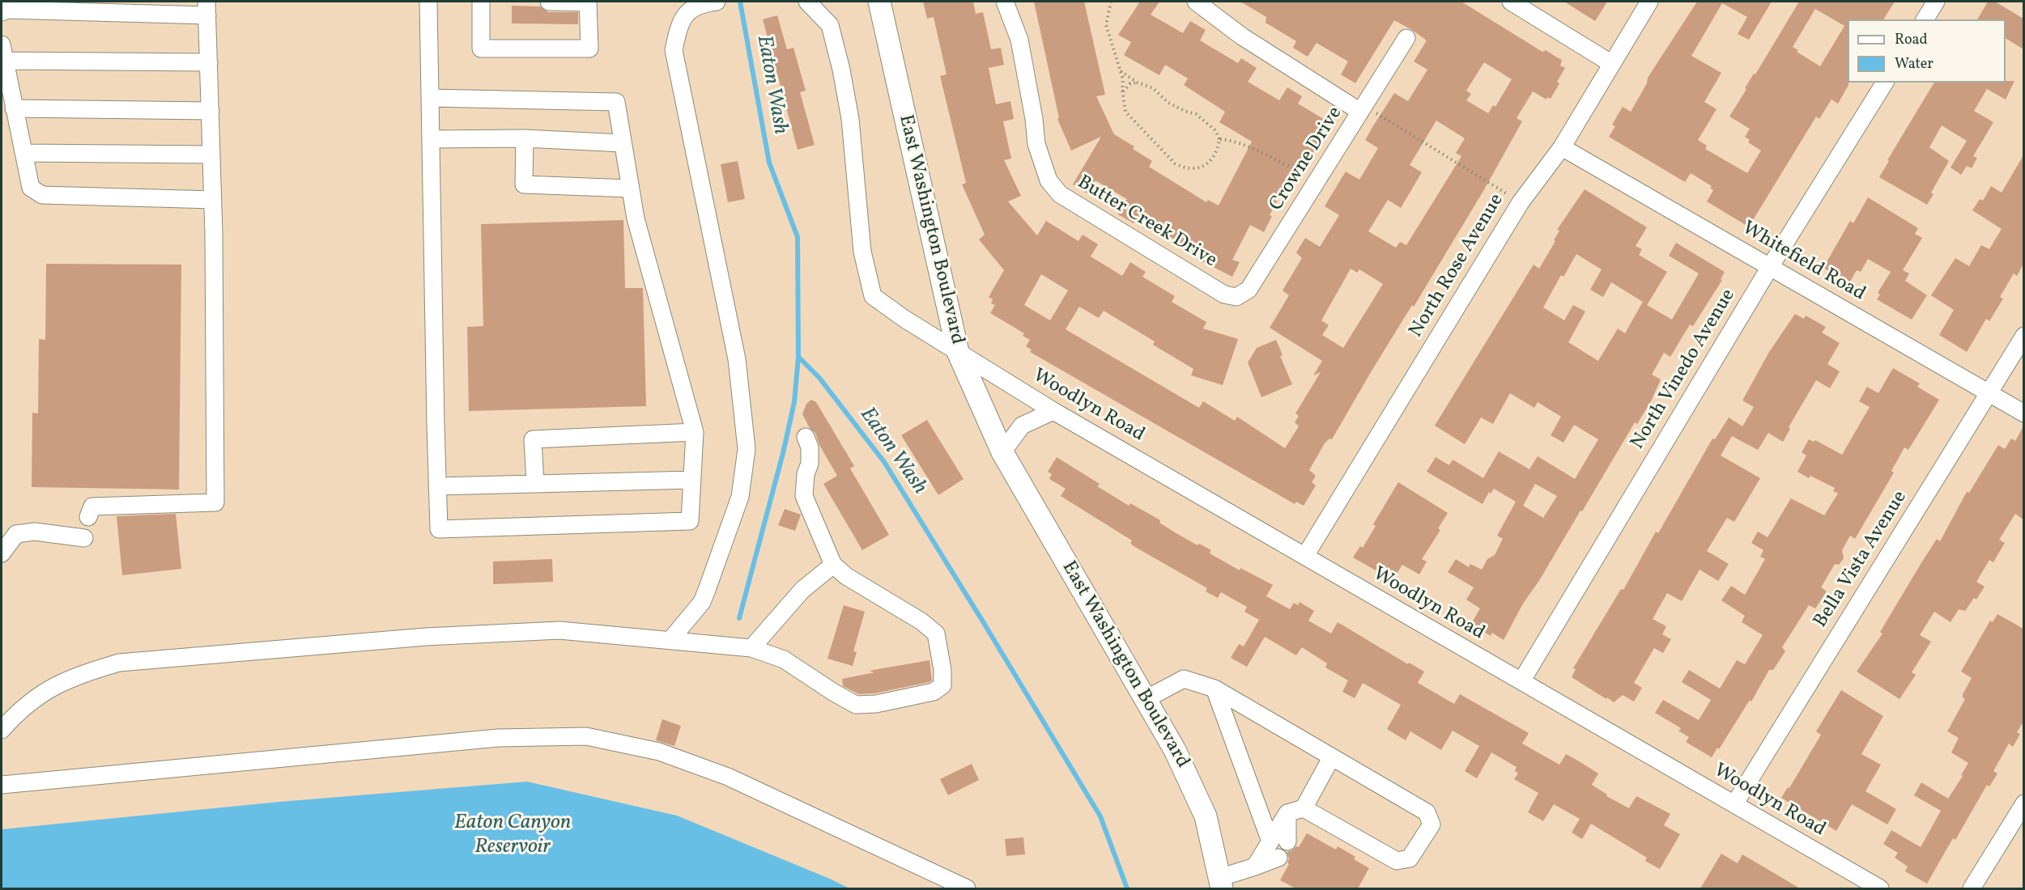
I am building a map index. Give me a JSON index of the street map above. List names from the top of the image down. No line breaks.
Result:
{"streets":{"main road":["East Washington Boulevard"],"street":["Crowne Drive","Butter Creek Drive","Whitefield Road","North Rose Avenue","North Vinedo Avenue","Woodlyn Road","Bella Vista Avenue"]},"crossings":[["Crowne Drive","Butter Creek Drive"],["East Washington Boulevard","Woodlyn Road"],["Whitefield Road","North Rose Avenue"],["Whitefield Road","North Vinedo Avenue"],["Whitefield Road","Bella Vista Avenue"],["North Rose Avenue","Woodlyn Road"],["North Vinedo Avenue","Woodlyn Road"],["Woodlyn Road","Bella Vista Avenue"]],"water":["Eaton Wash","Eaton Canyon Reservoir"],"legend":["Road","Water"]}
